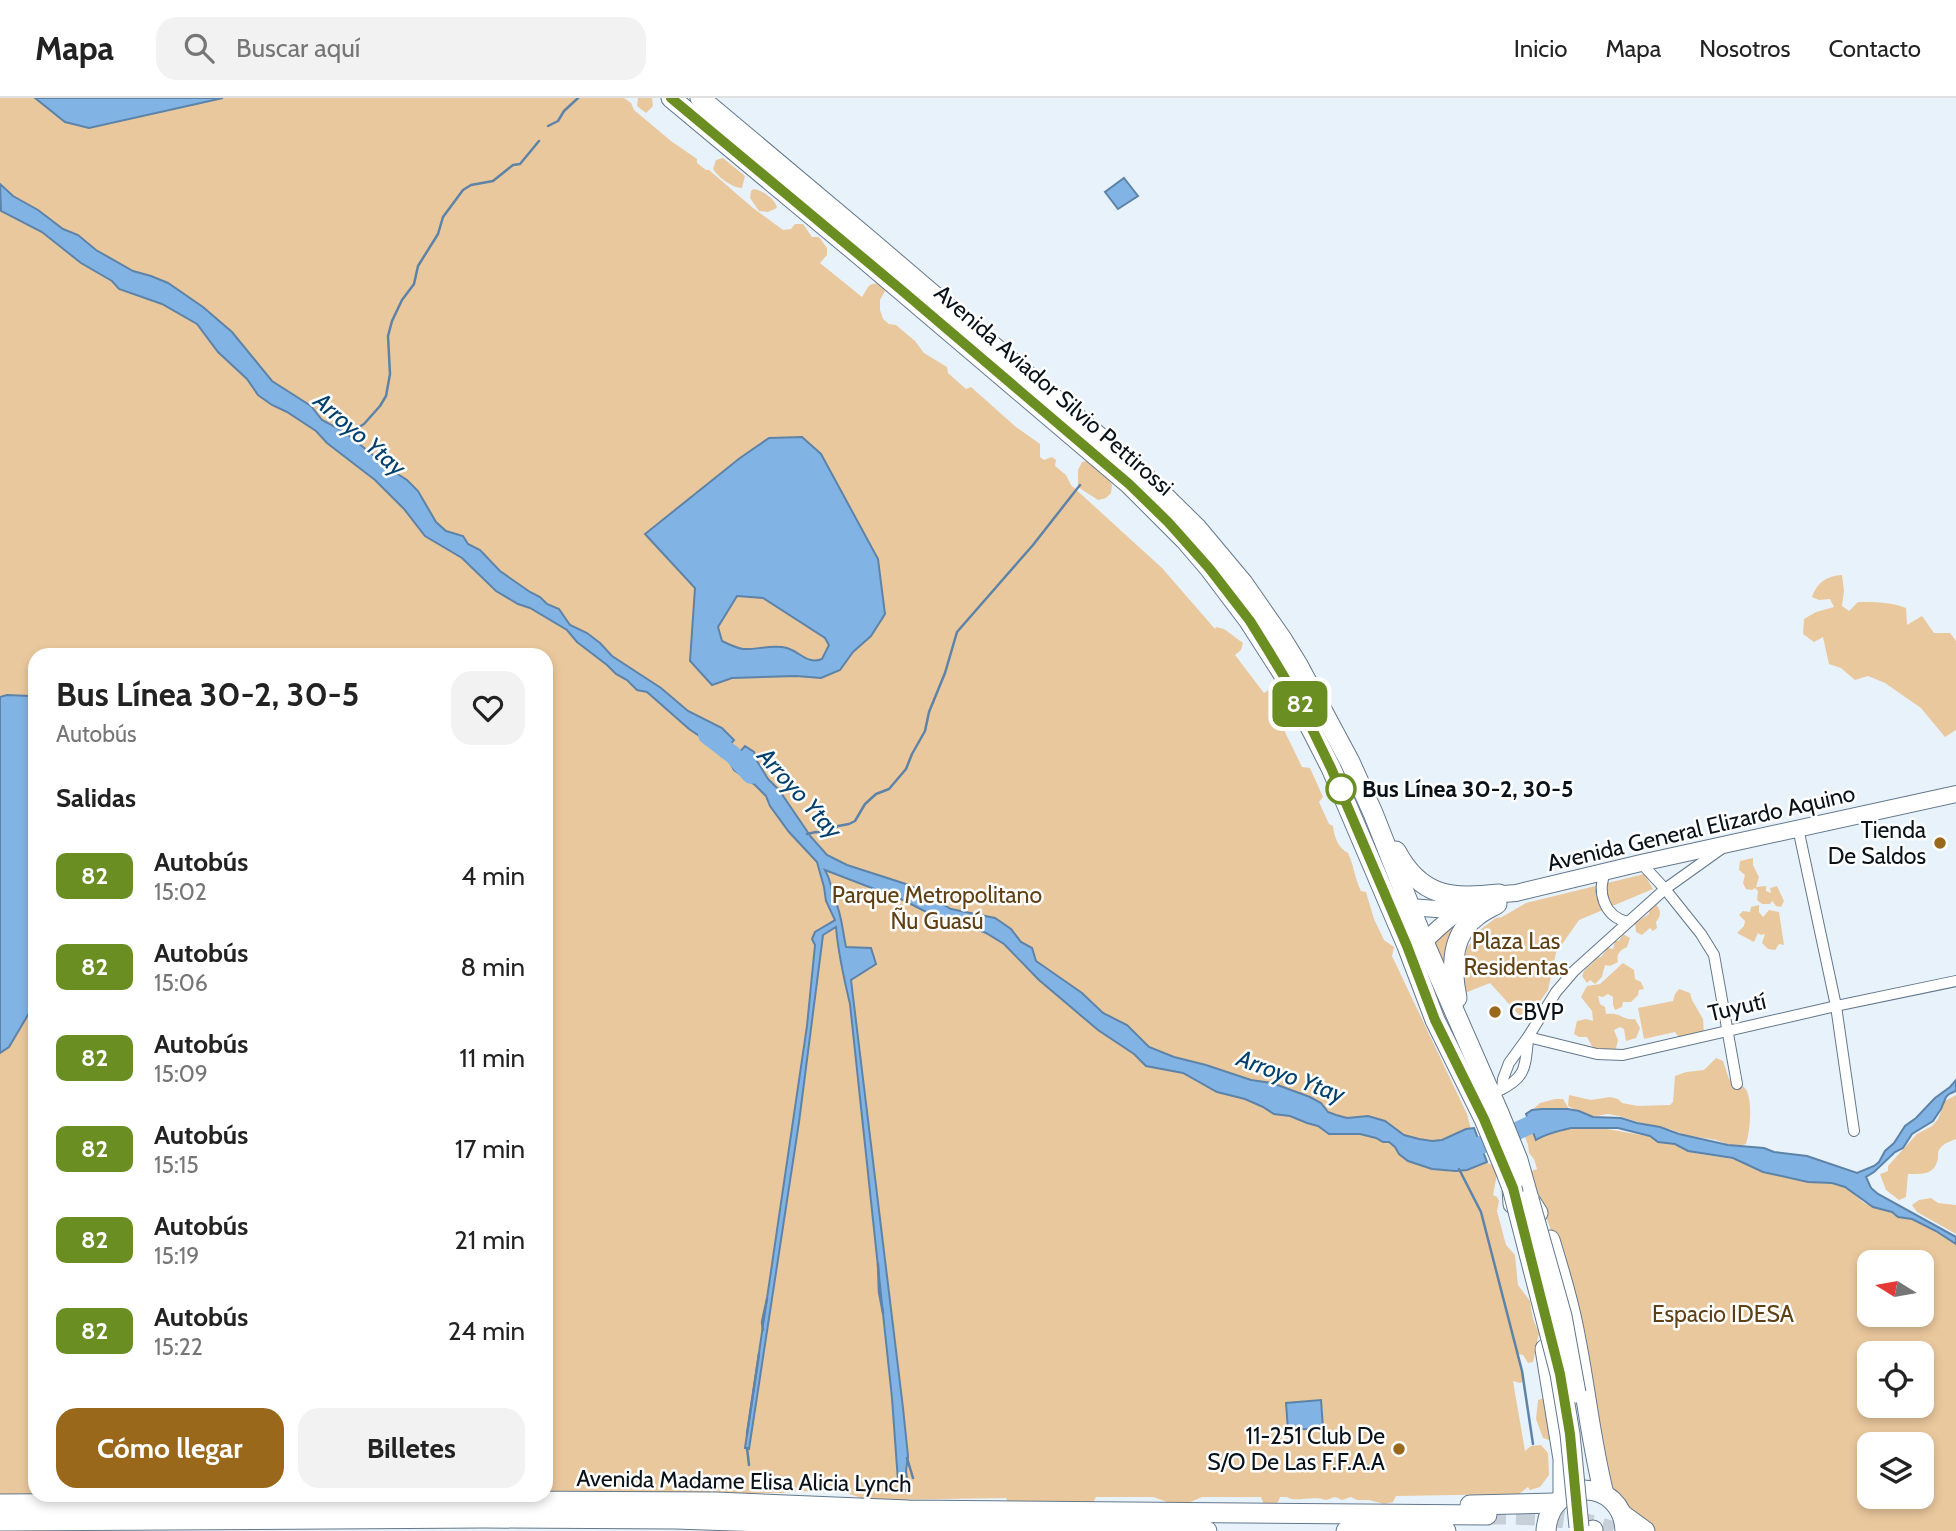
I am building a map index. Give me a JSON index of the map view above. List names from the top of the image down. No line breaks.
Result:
{"streets":{"highway":["Avenida Aviador Silvio Pettirossi","Avenida Madame Elisa Alicia Lynch"],"main road":["Avenida General Elizardo Aquino"],"street":["Tuyutí"]},"crossings":[["Avenida Aviador Silvio Pettirossi","Avenida General Elizardo Aquino"]],"water":["Arroyo Ytay"],"parks":["Parque Metropolitano Ñu Guasú","Plaza Las Residentas","Espacio IDESA"],"places":["Bus Línea 30-2, 30-5","Tienda De Saldos","CBVP","11-251 Club De S/O De Las F.F.A.A"],"lines":["bus line 82"],"north":"left","page":{"header":"Mapa","search":"Buscar aquí","nav":["Inicio","Mapa","Nosotros","Contacto"],"on_map":"82","heading":[["Bus Línea 30-2, 30-5","Autobús"],"Salidas"],"list":[{"mark":"82","name":"Autobús","note":"15:02","value":"4 min"},{"mark":"82","name":"Autobús","note":"15:06","value":"8 min"},{"mark":"82","name":"Autobús","note":"15:09","value":"11 min"},{"mark":"82","name":"Autobús","note":"15:15","value":"17 min"},{"mark":"82","name":"Autobús","note":"15:19","value":"21 min"},{"mark":"82","name":"Autobús","note":"15:22","value":"24 min"}],"buttons":["Cómo llegar","Billetes"]}}
